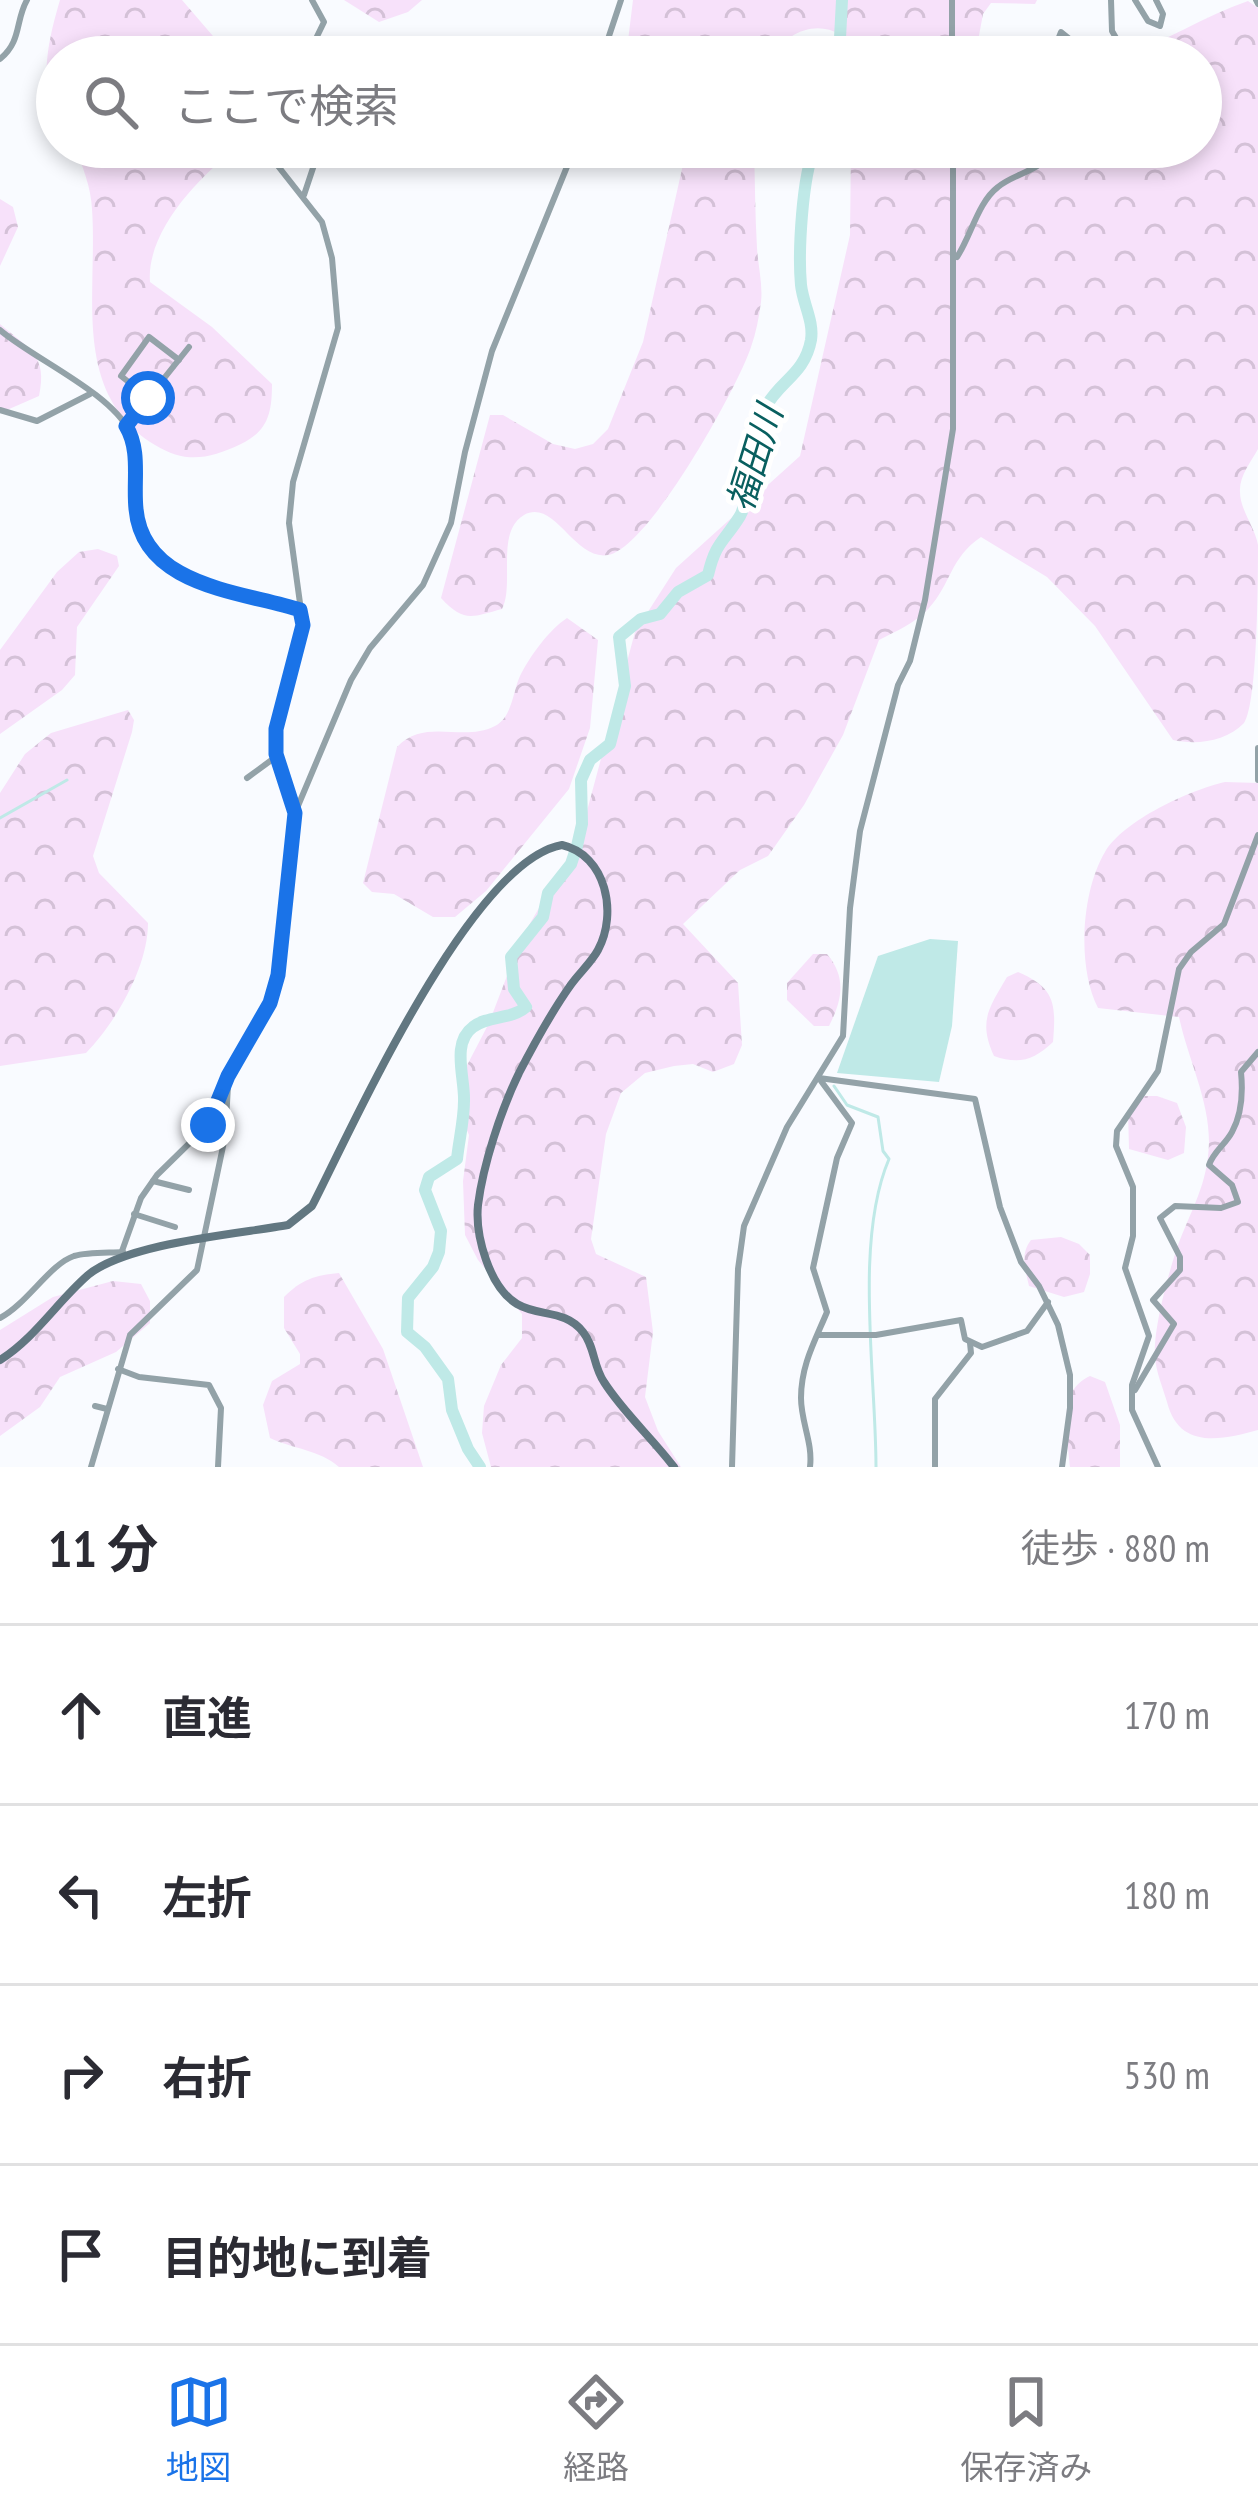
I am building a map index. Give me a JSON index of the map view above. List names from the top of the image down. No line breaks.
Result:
{"water":["福田川"],"page":{"search":"ここで検索","heading":["11 分","徒歩 · 880 m"],"list":[["直進","170 m"],["左折","180 m"],["右折","530 m"],"目的地に到着"],"nav":["地図","経路","保存済み"]}}
